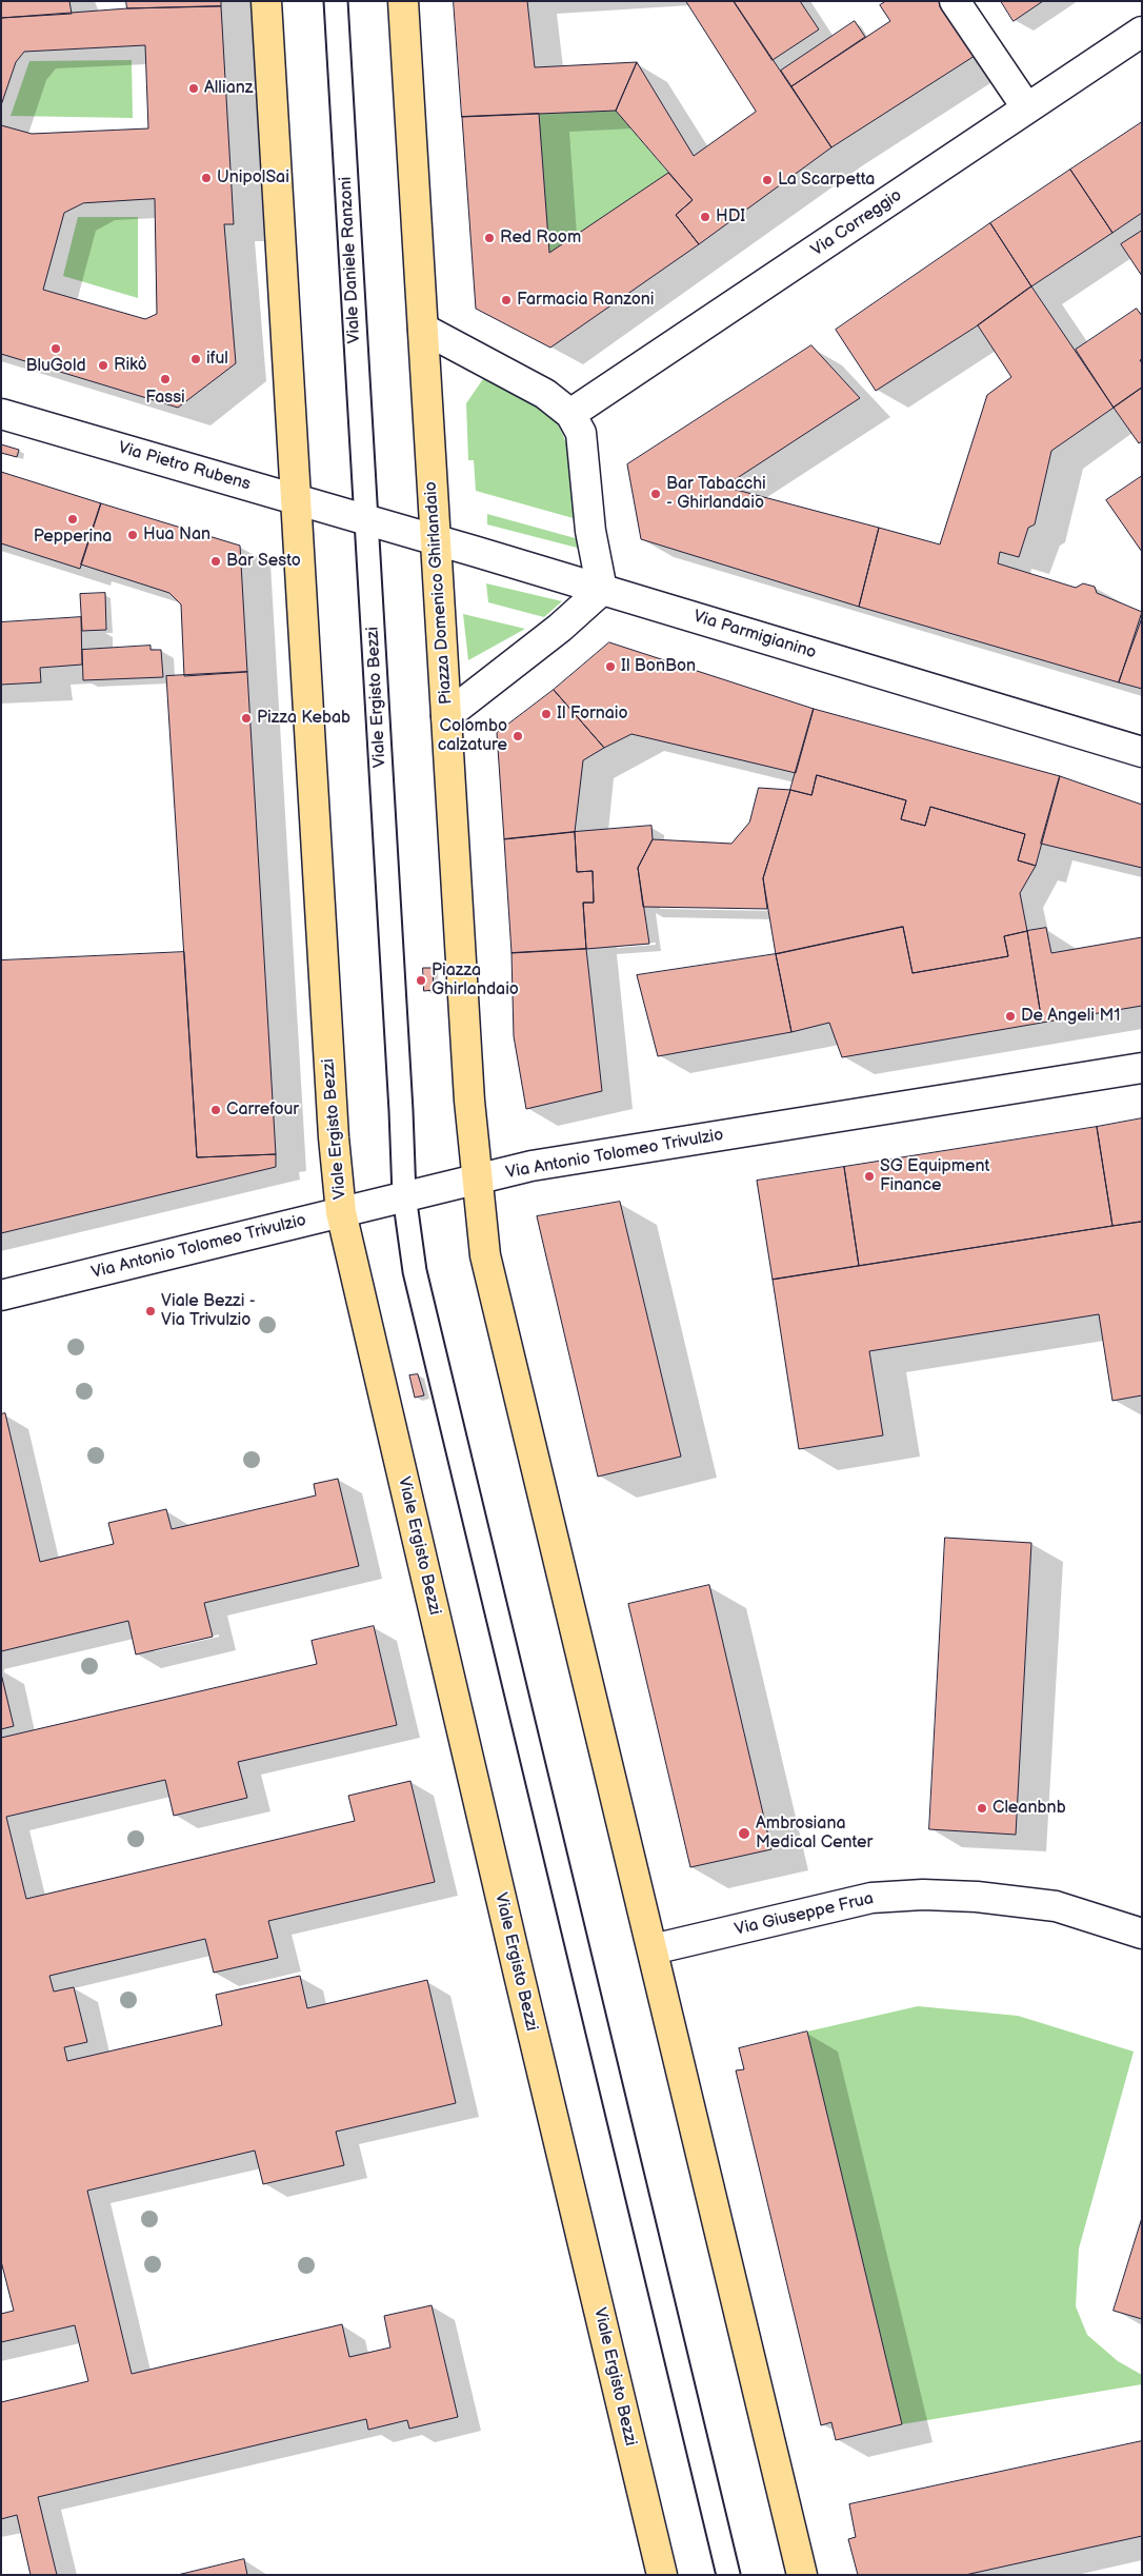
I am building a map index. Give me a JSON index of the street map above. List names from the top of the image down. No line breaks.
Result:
{"streets":{"main road":["Piazza Domenico Ghirlandaio","Viale Ergisto Bezzi"],"street":["Via Correggio","Via Pietro Rubens","Via Parmigianino","Via Antonio Tolomeo Trivulzio","Via Giuseppe Frua"],"lane":["Viale Daniele Ranzoni"]},"crossings":[["Viale Daniele Ranzoni","Via Pietro Rubens"],["Viale Daniele Ranzoni","Via Parmigianino"],["Viale Daniele Ranzoni","Viale Ergisto Bezzi"],["Via Pietro Rubens","Via Parmigianino"],["Via Pietro Rubens","Viale Ergisto Bezzi"],["Piazza Domenico Ghirlandaio","Via Parmigianino"],["Via Parmigianino","Viale Ergisto Bezzi"],["Viale Ergisto Bezzi","Via Antonio Tolomeo Trivulzio"]],"places":["Allianz","UnipolSai","La Scarpetta","HDI","Red Room","Farmacia Ranzoni","BluGold","iful","Rikò","Fassi","Bar Tabacchi - Ghirlandaio","Pepperina","Hua Nan","Bar Sesto","Il BonBon","Il Fornaio","Pizza Kebab","Colombo calzature","Piazza Ghirlandaio","De Angeli M1","Carrefour","SG Equipment Finance","Viale Bezzi - Via Trivulzio","Cleanbnb","Ambrosiana Medical Center"]}
